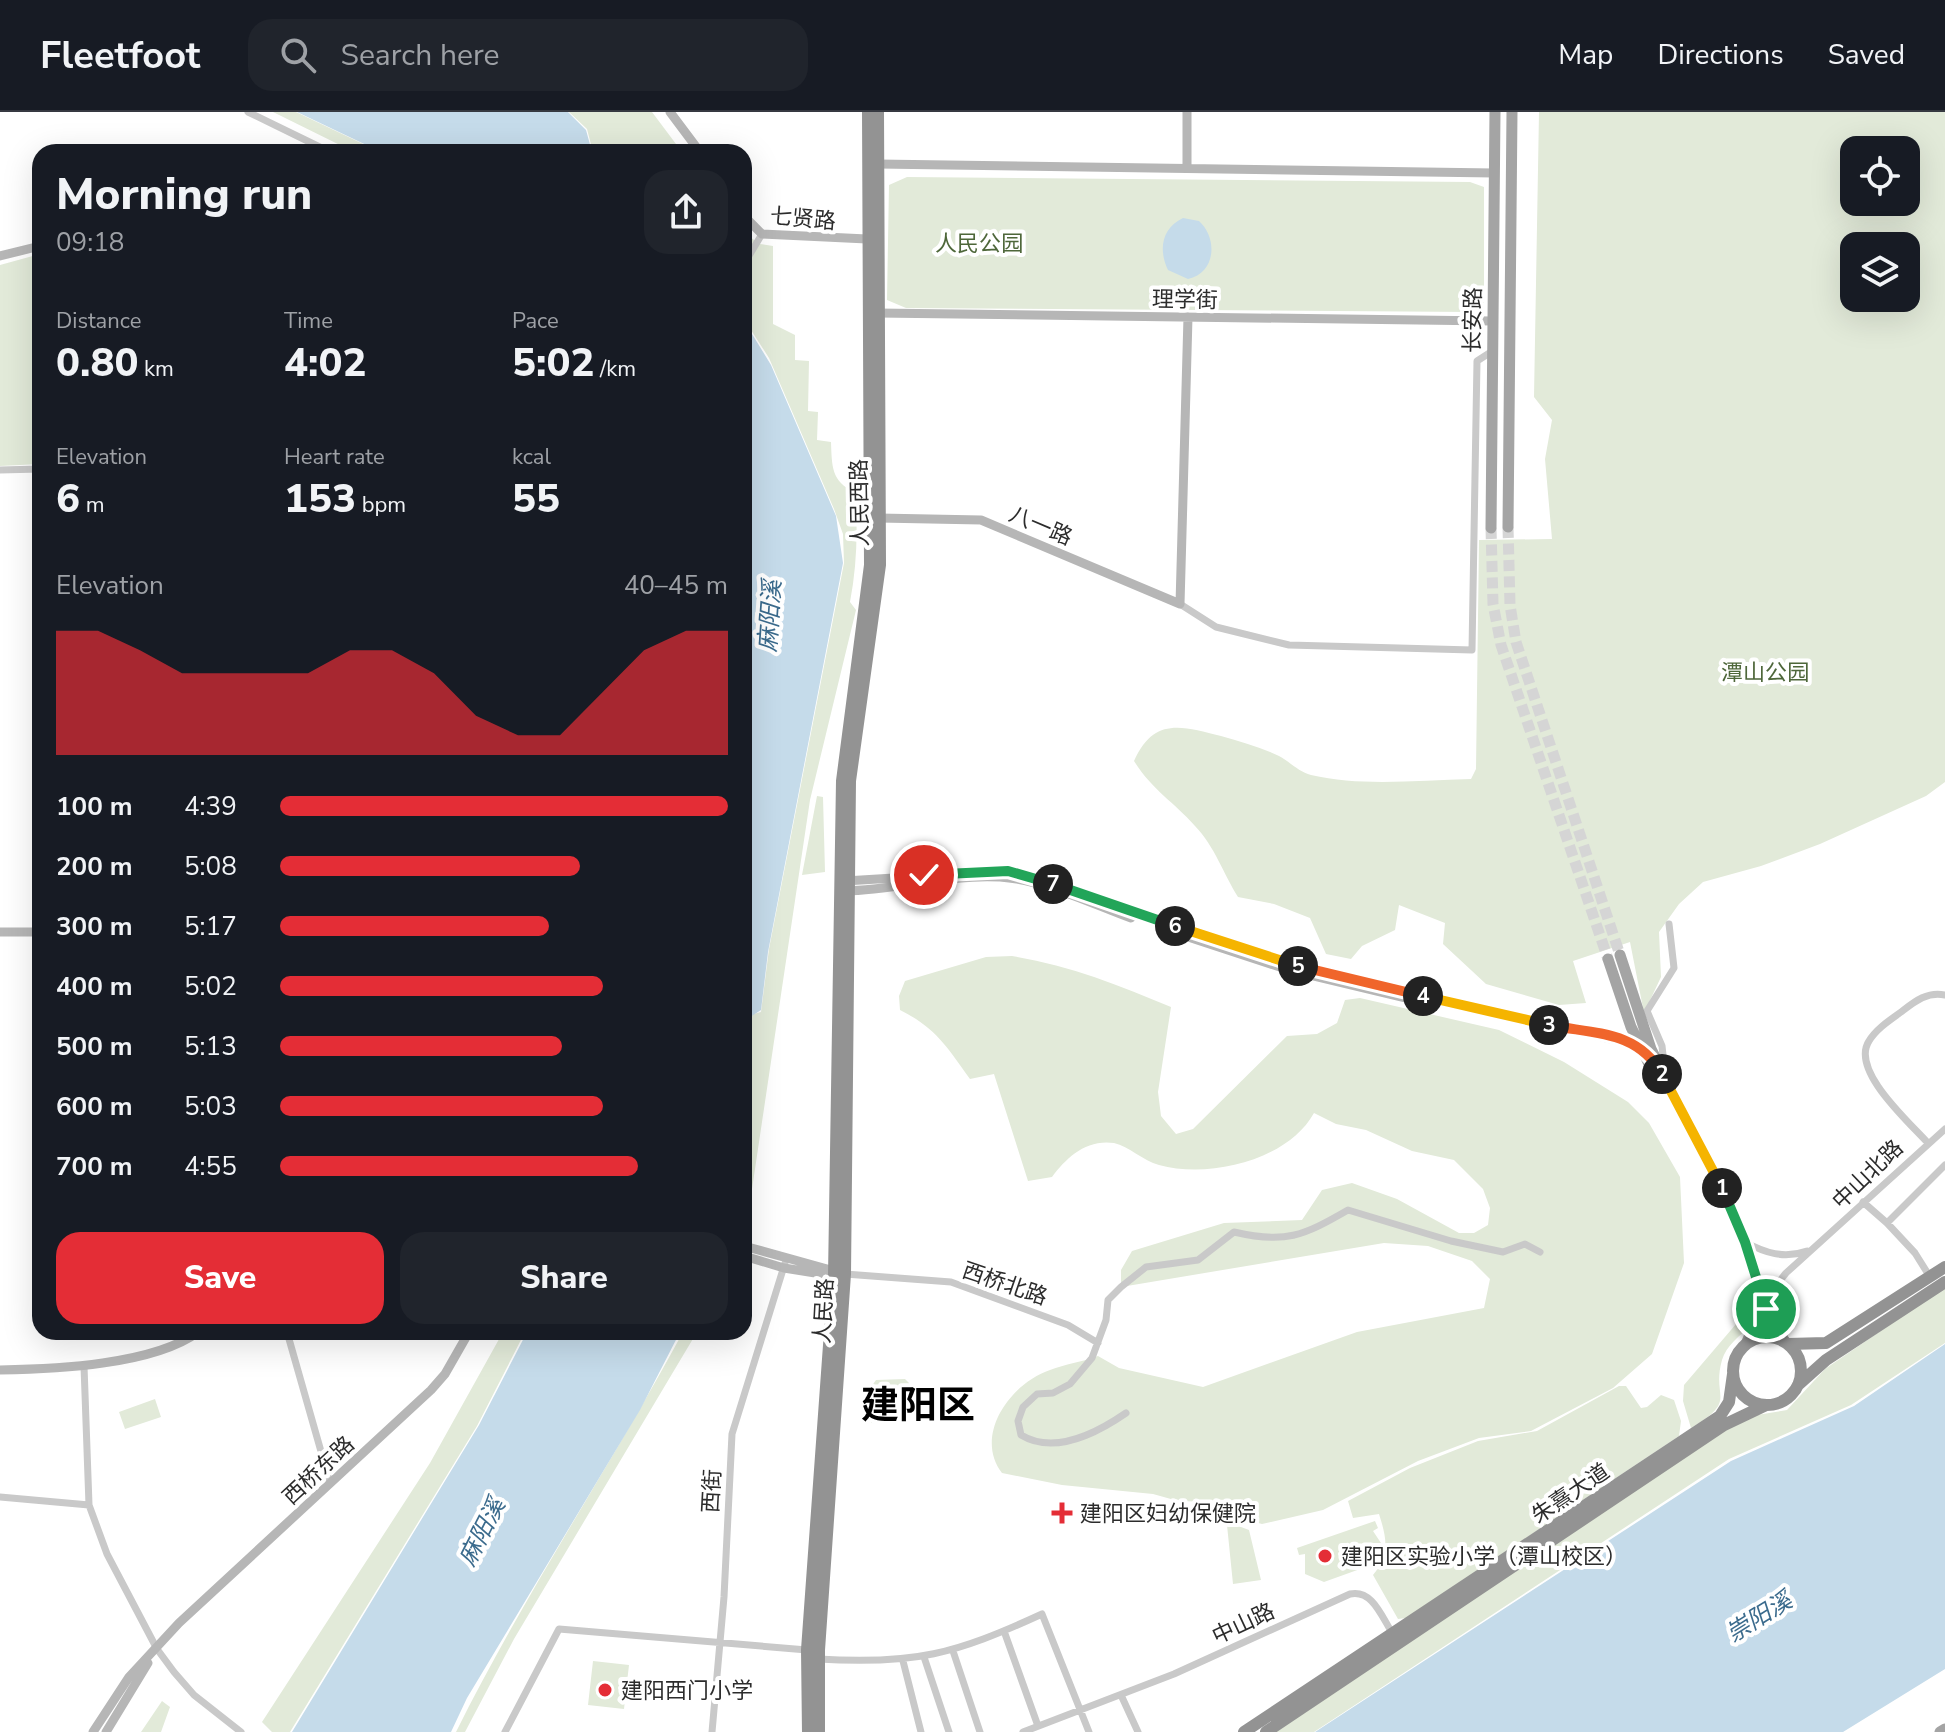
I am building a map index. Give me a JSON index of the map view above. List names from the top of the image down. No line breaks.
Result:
{"streets":{"highway":["人民西路","人民路","朱熹大道"],"main road":["长安路"],"street":["七贤路","理学街","八一路","中山北路","西桥北路","西桥东路","西街","中山路"]},"crossings":[["七贤路","人民西路"],["理学街","长安路"],["理学街","人民西路"],["人民西路","八一路"],["人民西路","人民路"],["西桥北路","人民路"],["朱熹大道","中山路"]],"districts":["建阳区"],"water":["麻阳溪","崇阳溪"],"parks":["人民公园","潭山公园"],"places":{"health":["建阳区妇幼保健院"],"other":["建阳区实验小学（潭山校区）","建阳西门小学"]},"page":{"header":"Fleetfoot","search":"Search here","nav":["Map","Directions","Saved"],"heading":["Morning run","09:18"],"stats":[["Distance","0.80 km"],["Time","4:02"],["Pace","5:02 /km"],["Elevation","6 m"],["Heart rate","153 bpm"],["kcal","55"]],"chart":["Elevation","40–45 m"],"list":[{"name":"100 m","note":"4:39"},{"name":"200 m","note":"5:08"},{"name":"300 m","note":"5:17"},{"name":"400 m","note":"5:02"},{"name":"500 m","note":"5:13"},{"name":"600 m","note":"5:03"},{"name":"700 m","note":"4:55"}],"pins":["7","6","5","4","3","2","1"],"buttons":["Save","Share"]}}
